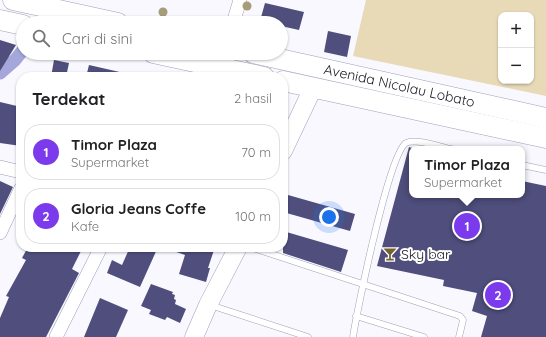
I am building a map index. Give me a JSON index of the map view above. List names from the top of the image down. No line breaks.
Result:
{"streets":{"main road":["Avenida Nicolau Lobato"]},"places":{"bar":["Sky bar"]},"page":{"map_buttons":["+","−"],"search":"Cari di sini","heading":["Terdekat","2 hasil"],"list":[{"mark":"1","name":"Timor Plaza","note":"Supermarket","value":"70 m"},{"mark":"2","name":"Gloria Jeans Coffe","note":"Kafe","value":"100 m"}],"popup":["Timor Plaza","Supermarket"],"pins":["1","2"]}}
